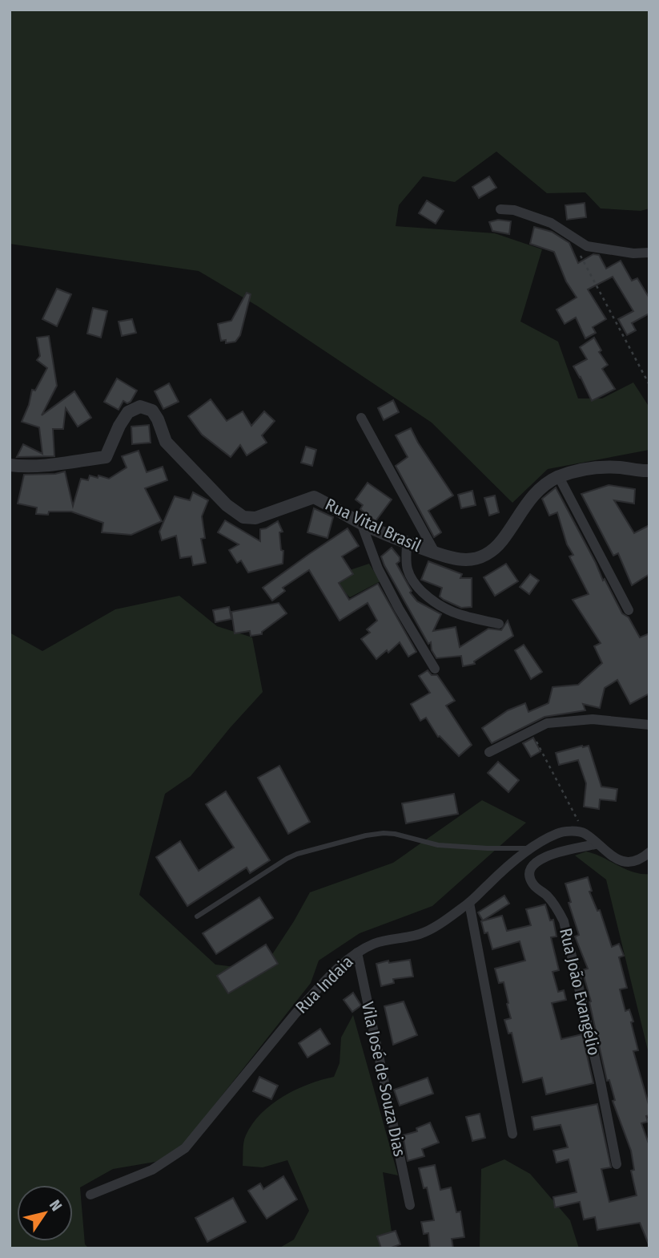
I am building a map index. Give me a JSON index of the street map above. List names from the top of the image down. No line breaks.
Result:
{"streets":{"street":["Rua Vital Brasil","Rua Indaia","Rua João Evangélio","Vila José de Souza Dias"]},"crossings":[["Rua Indaia","Vila José de Souza Dias"]],"north":"top right"}
